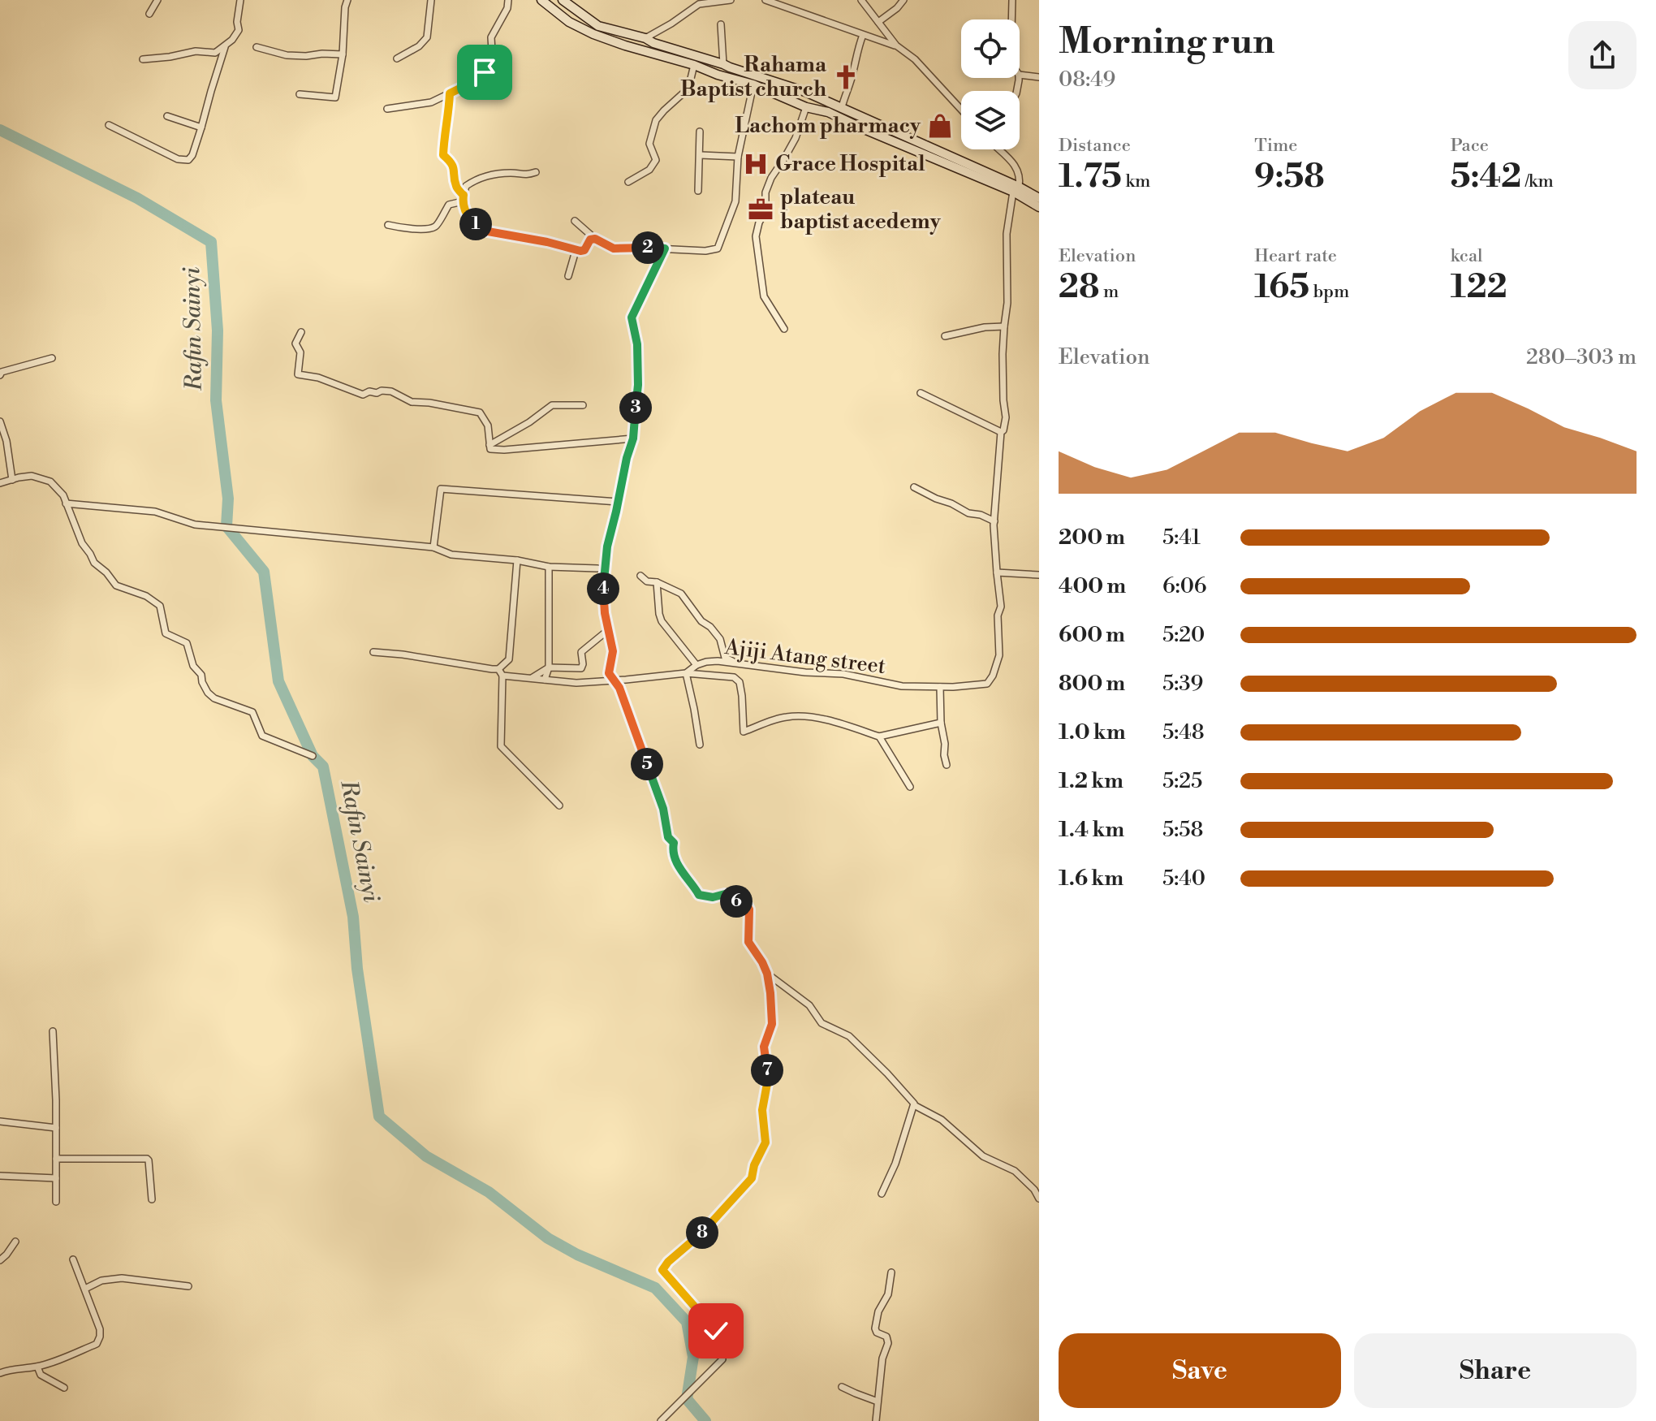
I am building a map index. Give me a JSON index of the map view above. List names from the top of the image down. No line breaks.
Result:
{"streets":{"street":["Ajiji Atang street"]},"water":["Rafin Sainyi"],"places":{"church":["Rahama Baptist church"],"shop":["Lachom pharmacy"],"hospital":["Grace Hospital"],"office":["plateau baptist acedemy"]},"page":{"heading":["Morning run","08:49"],"stats":[["Distance","1.75 km"],["Time","9:58"],["Pace","5:42 /km"],["Elevation","28 m"],["Heart rate","165 bpm"],["kcal","122"]],"pins":["1","2","3","4","5","6","7","8"],"chart":["Elevation","280–303 m"],"list":[{"name":"200 m","note":"5:41"},{"name":"400 m","note":"6:06"},{"name":"600 m","note":"5:20"},{"name":"800 m","note":"5:39"},{"name":"1.0 km","note":"5:48"},{"name":"1.2 km","note":"5:25"},{"name":"1.4 km","note":"5:58"},{"name":"1.6 km","note":"5:40"}],"buttons":["Save","Share"]}}
